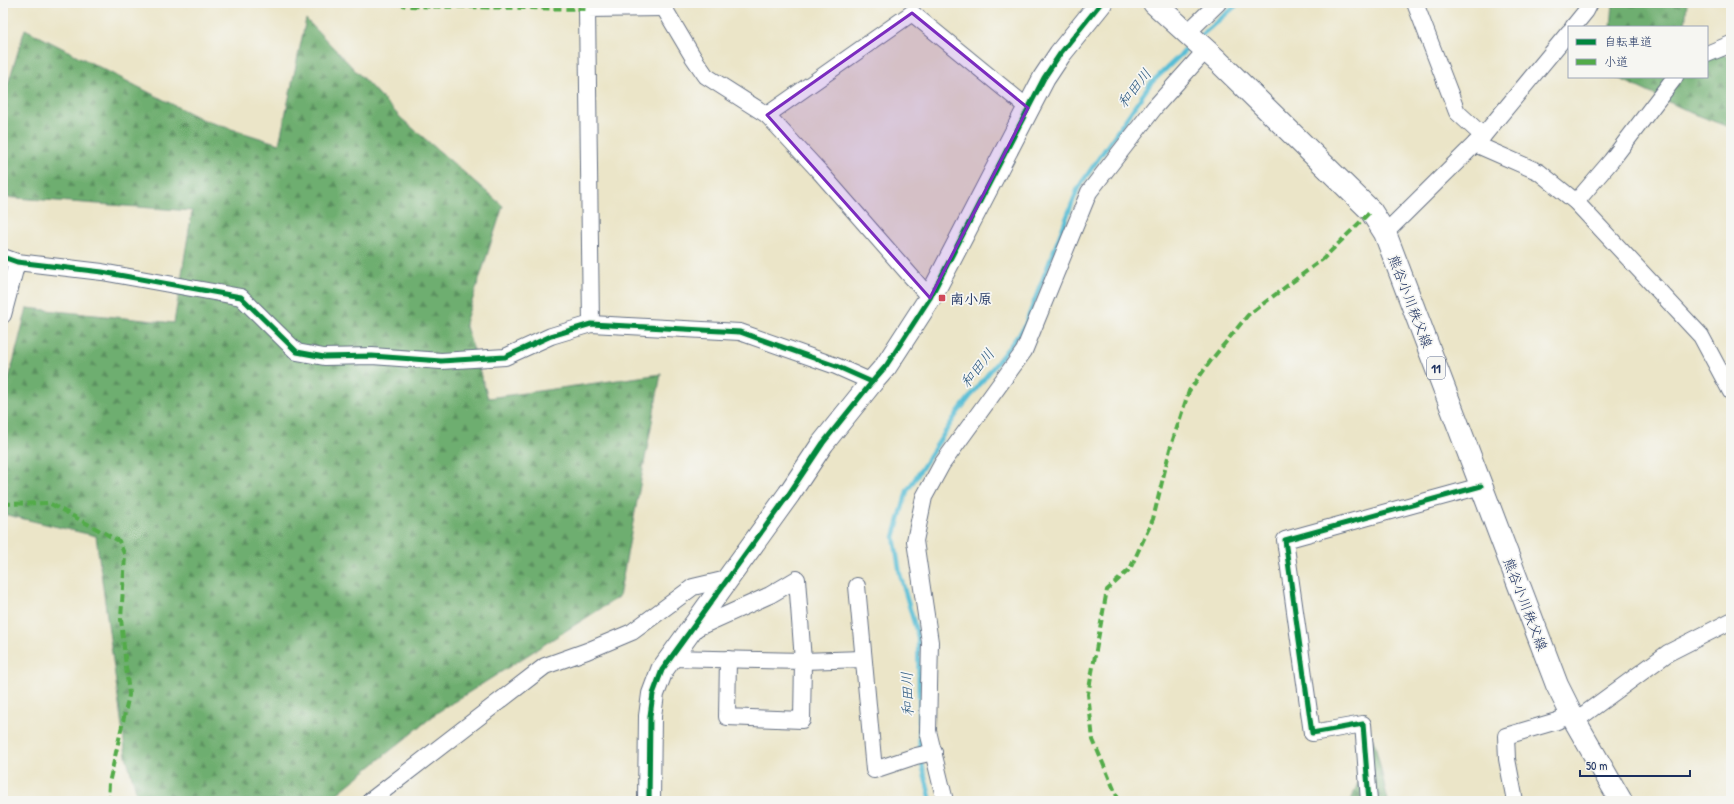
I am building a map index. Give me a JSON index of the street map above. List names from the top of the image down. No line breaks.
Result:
{"streets":{"street":["熊谷小川秩父線","11"]},"water":["和田川"],"places":{"transit":["南小原"]},"legend":["自転車道","小道"],"scale_bar":"50 m"}
